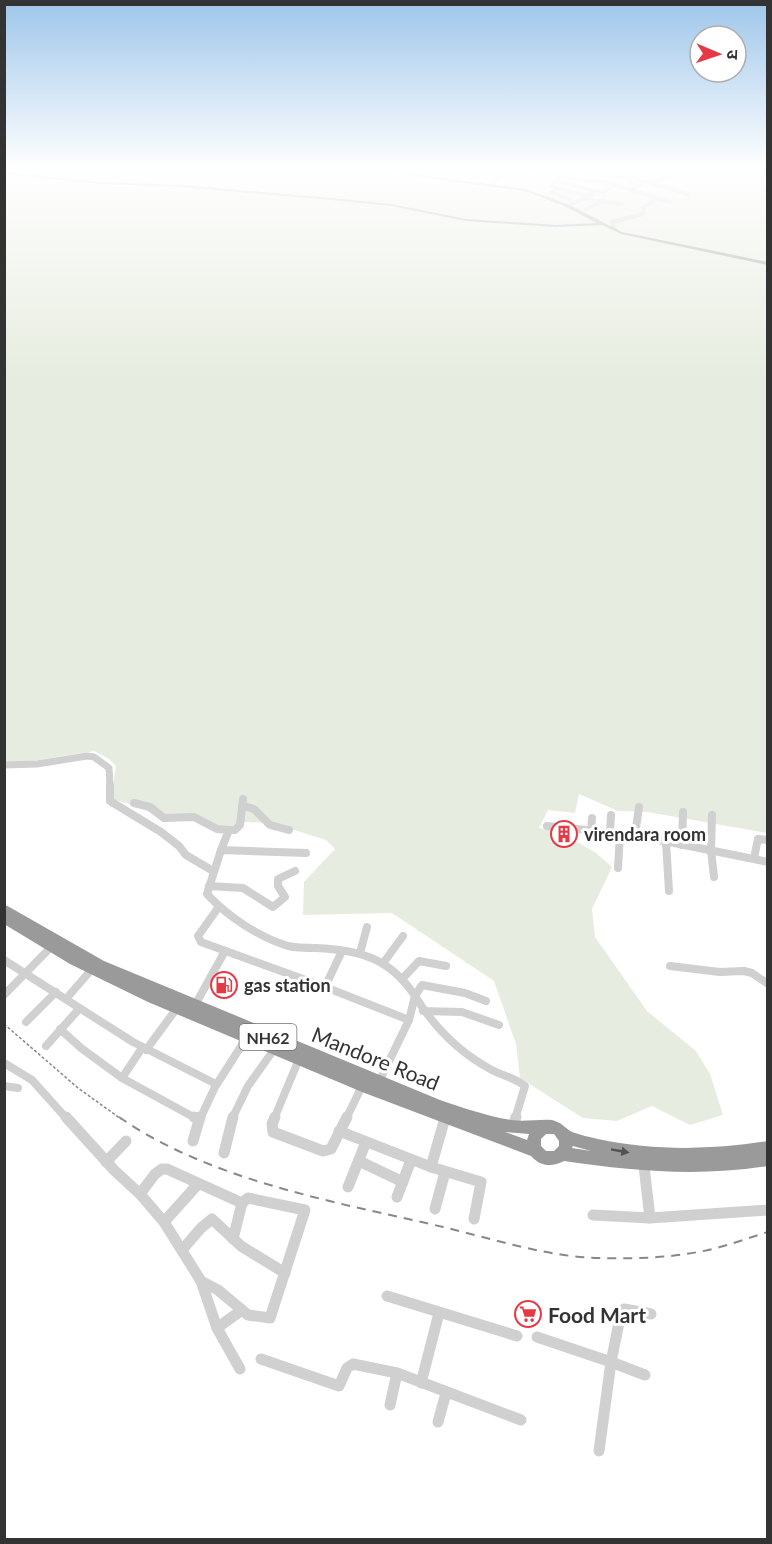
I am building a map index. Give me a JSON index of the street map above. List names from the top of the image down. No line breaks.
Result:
{"streets":{"highway":["NH62","Mandore Road"]},"crossings":[["NH62","Mandore Road"]],"places":{"building":["virendara room"],"fuel station":["gas station"],"supermarket":["Food Mart"]},"north":"right"}
